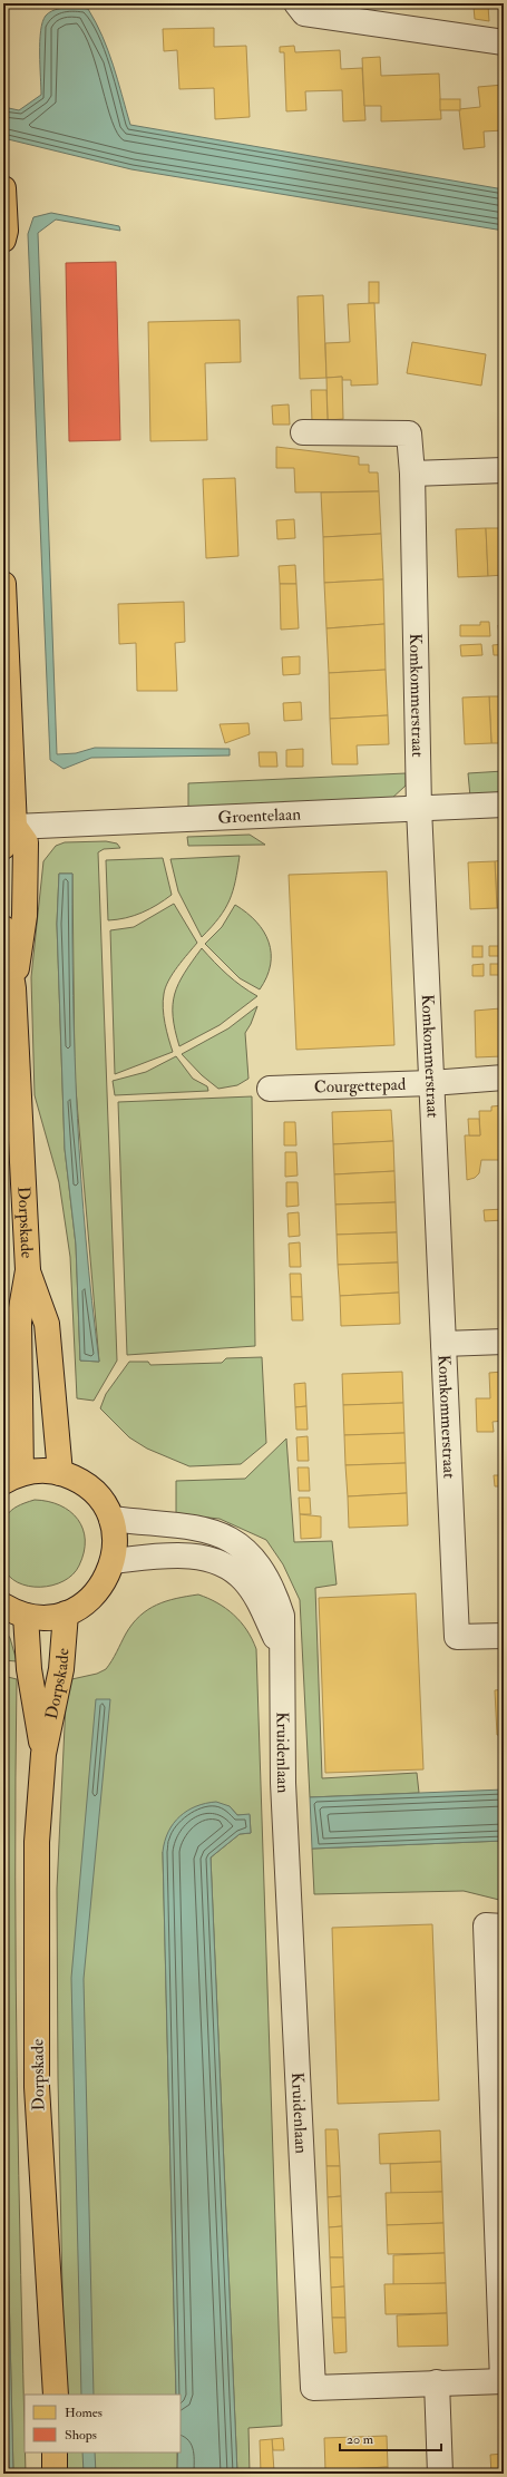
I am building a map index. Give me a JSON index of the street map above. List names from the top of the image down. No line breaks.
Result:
{"streets":{"main road":["Dorpskade"],"street":["Komkommerstraat","Groentelaan","Courgettepad","Kruidenlaan"]},"crossings":[["Komkommerstraat","Groentelaan"],["Komkommerstraat","Courgettepad"],["Groentelaan","Dorpskade"]],"legend":["Homes","Shops"],"scale_bar":"20 m"}
